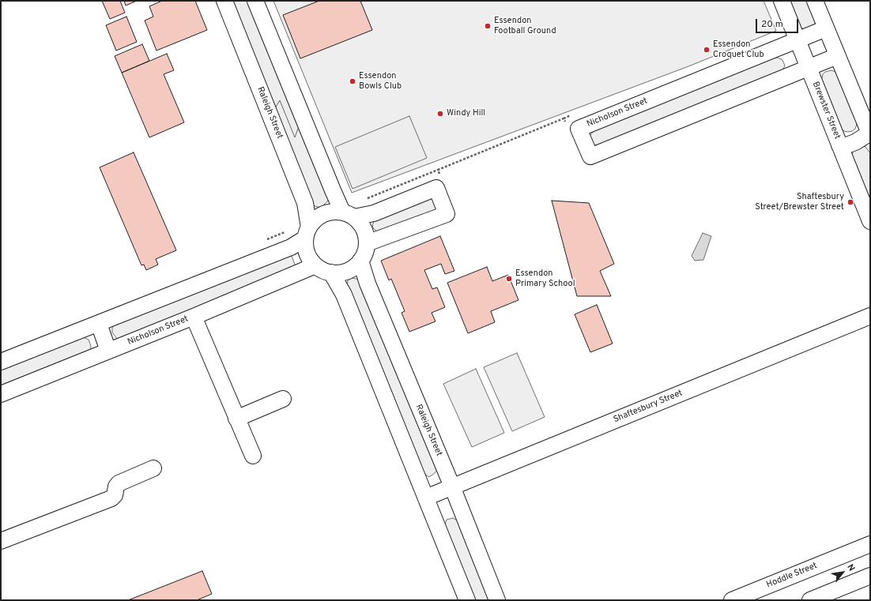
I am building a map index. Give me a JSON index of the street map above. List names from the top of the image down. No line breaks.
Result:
{"streets":{"street":["Brewster Street","Raleigh Street","Nicholson Street","Shaftesbury Street","Hoddle Street"]},"crossings":[["Brewster Street","Nicholson Street"],["Raleigh Street","Nicholson Street"],["Raleigh Street","Shaftesbury Street"]],"places":["Essendon Football Ground","Essendon Croquet Club","Essendon Bowls Club","Windy Hill","Shaftesbury Street/Brewster Street","Essendon Primary School"],"scale_bar":"20 m","north":"top right"}
